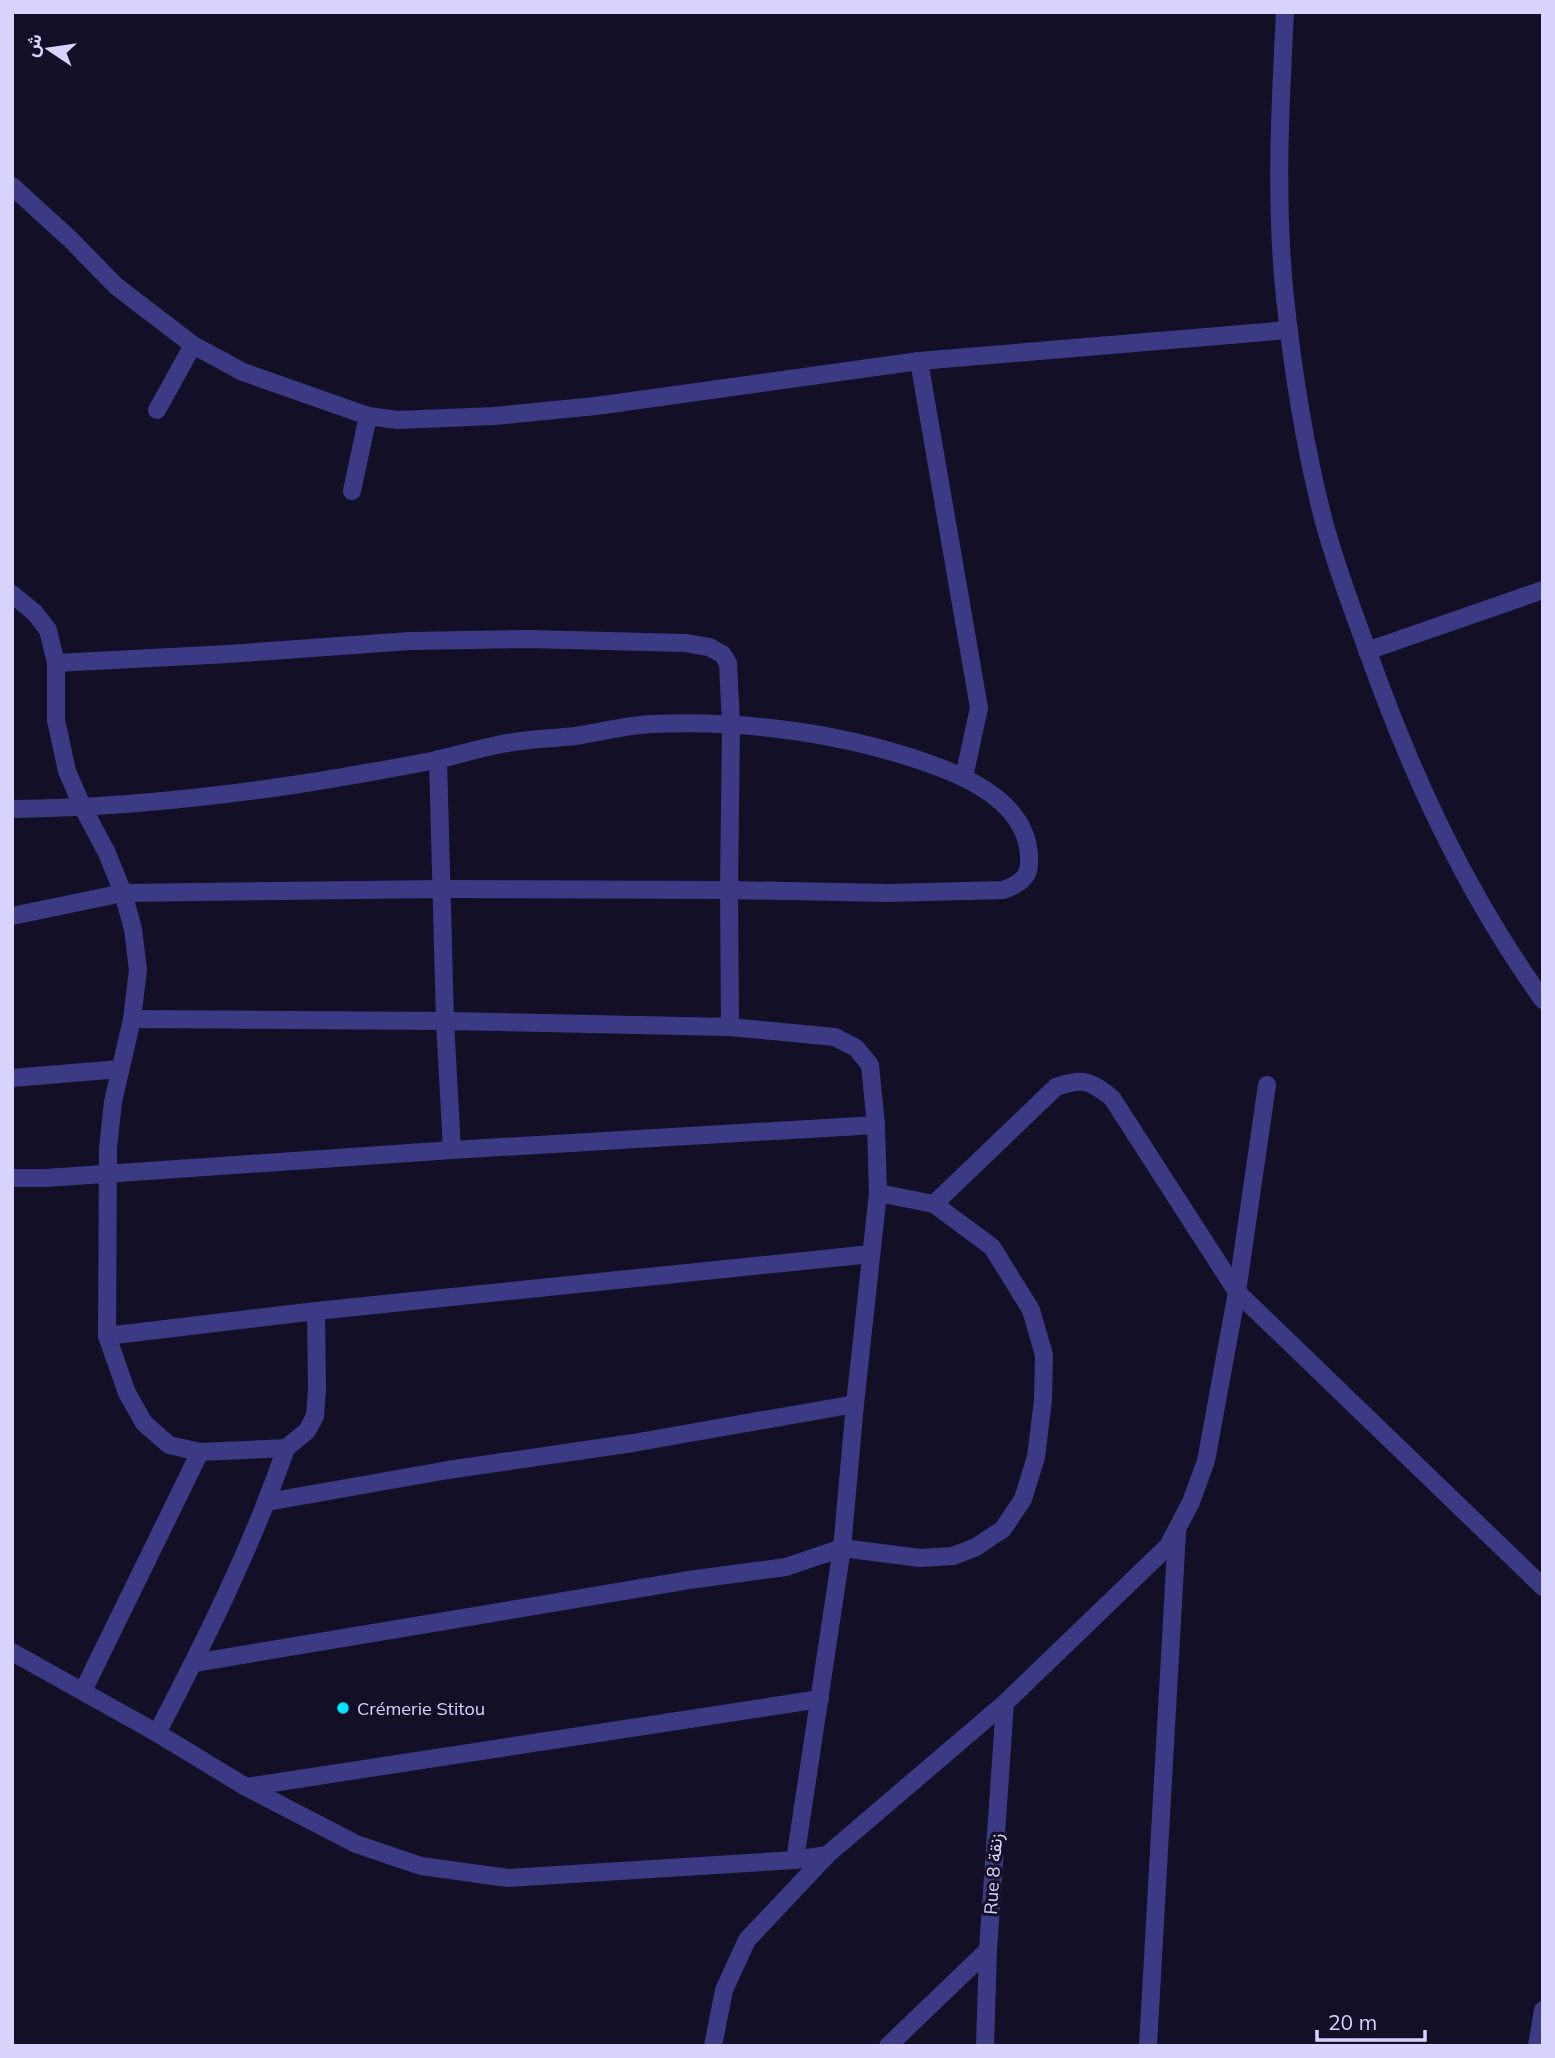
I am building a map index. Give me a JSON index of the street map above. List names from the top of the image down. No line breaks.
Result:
{"streets":{"street":["Rue 8 زنقة"]},"places":["Crémerie Stitou"],"scale_bar":"20 m","north":"left"}
